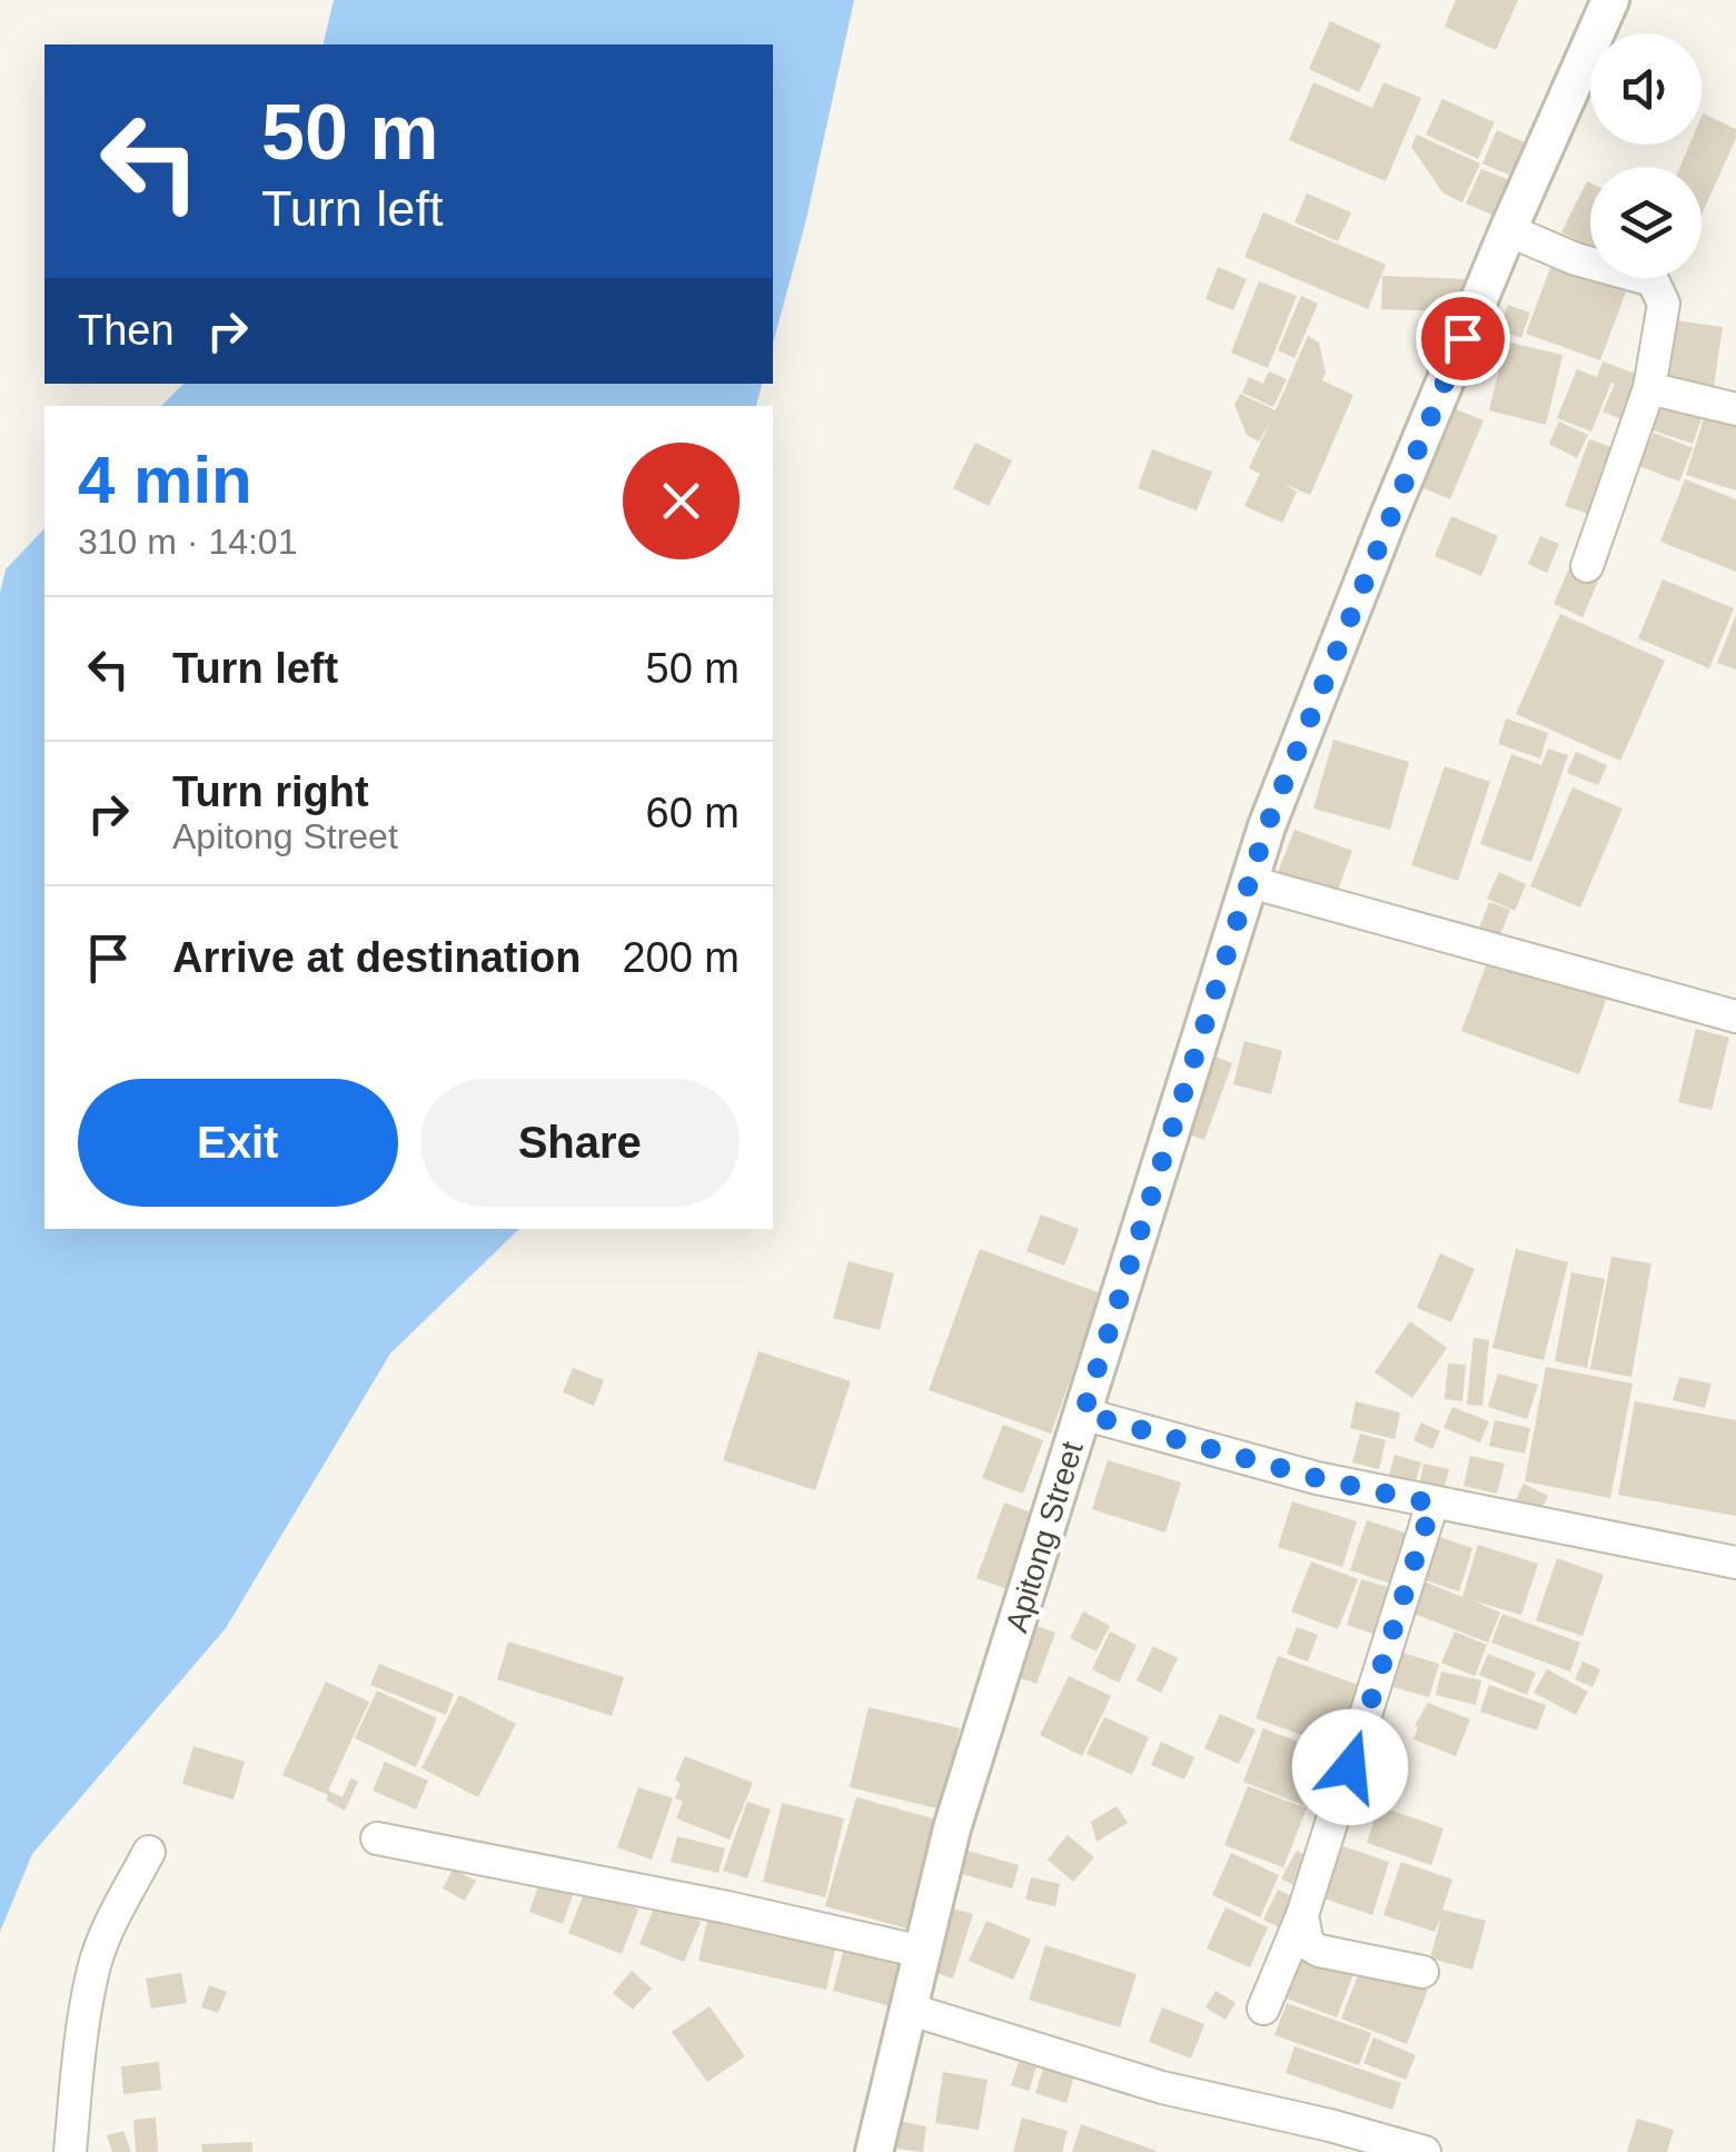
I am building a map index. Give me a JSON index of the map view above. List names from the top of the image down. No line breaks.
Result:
{"streets":{"street":["Apitong Street"]},"page":{"turn":["50 m","Turn left"],"then":"Then","heading":["4 min","310 m · 14:01"],"list":[{"name":"Turn left","value":"50 m"},{"name":"Turn right","note":"Apitong Street","value":"60 m"},{"name":"Arrive at destination","value":"200 m"}],"buttons":["Exit","Share"]}}
